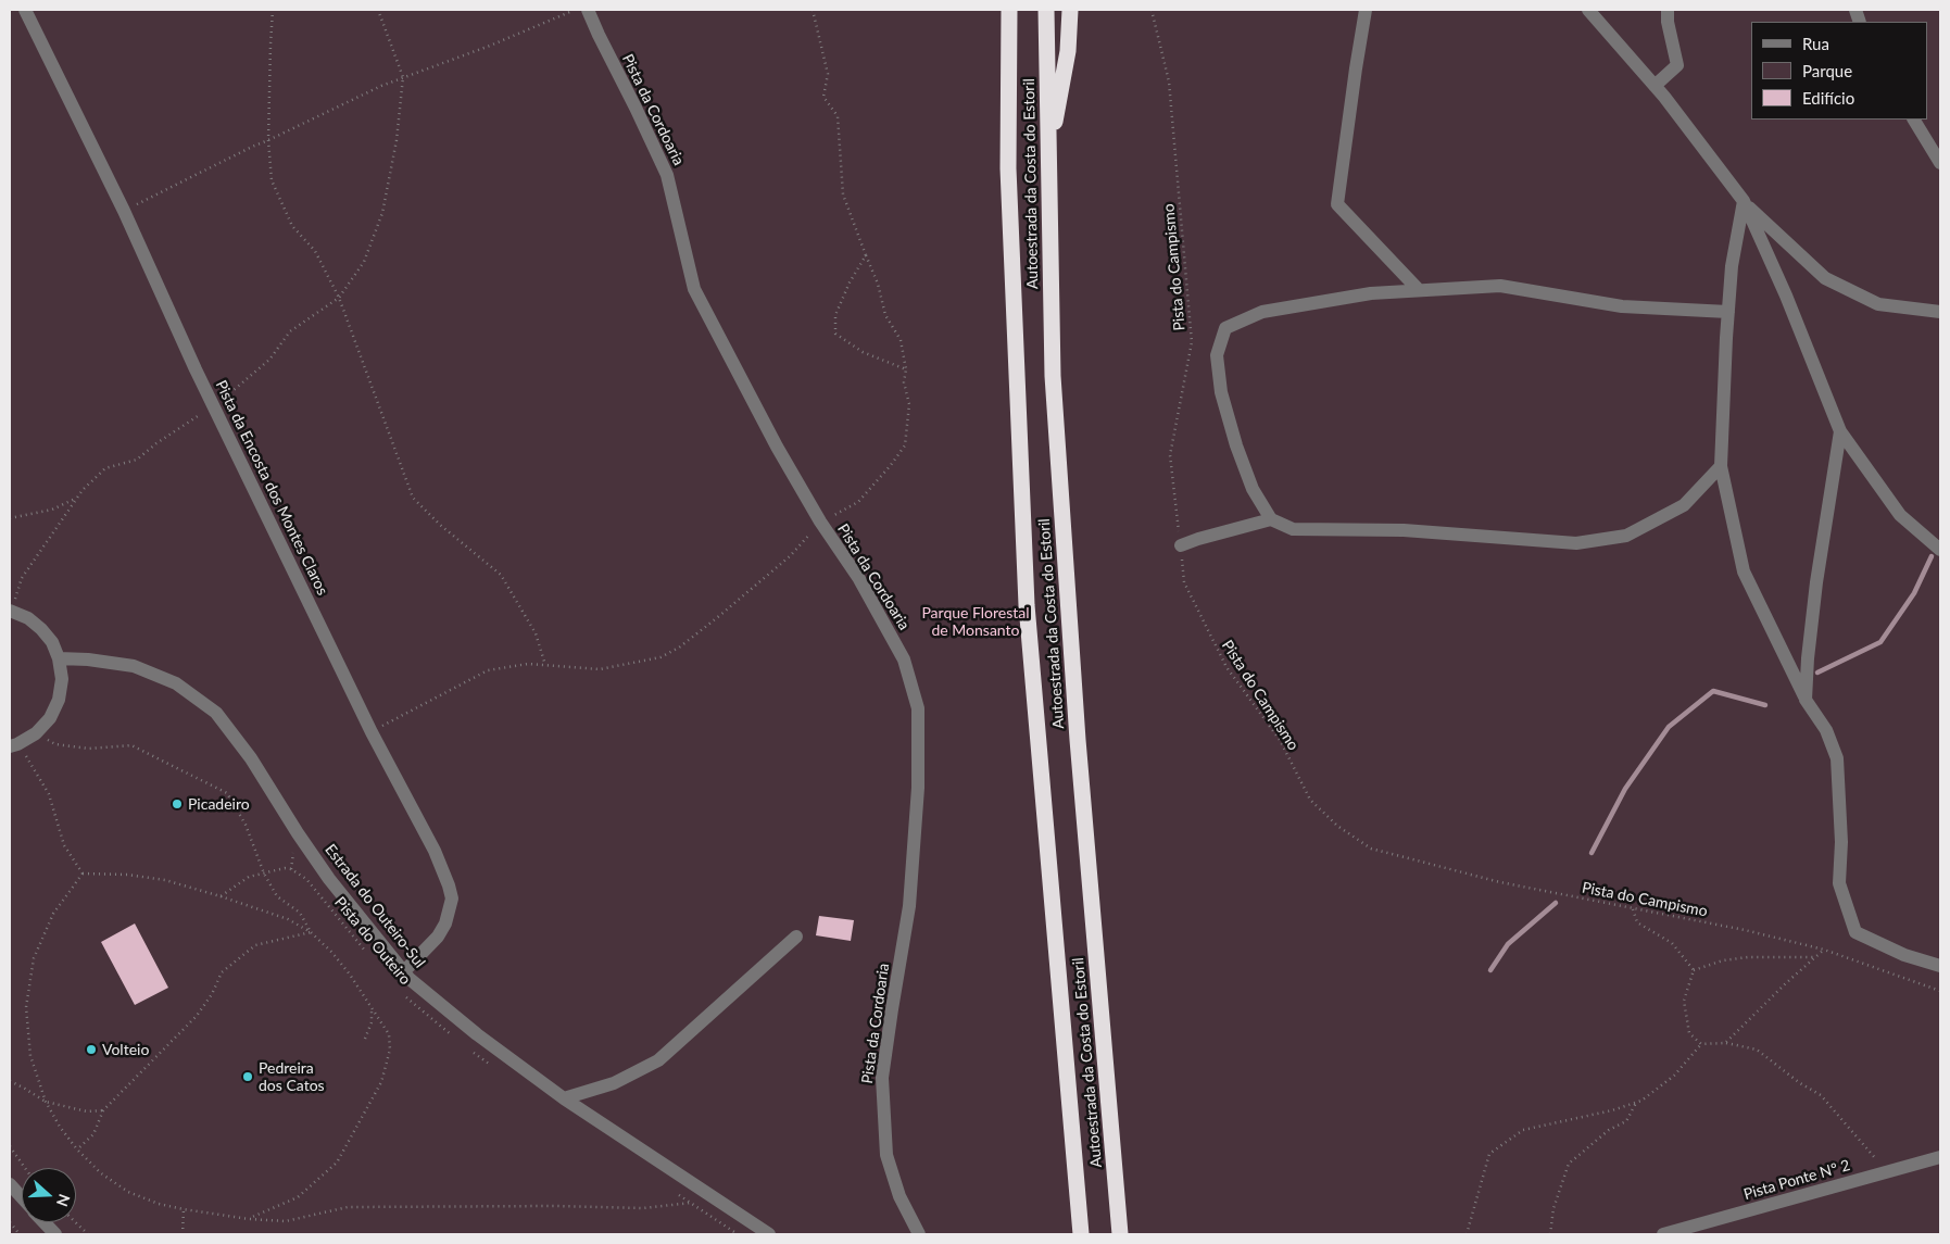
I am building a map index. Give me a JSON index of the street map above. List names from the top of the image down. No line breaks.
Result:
{"streets":{"highway":["Autoestrada da Costa do Estoril"],"street":["Pista da Cordoaria","Pista da Encosta dos Montes Claros","Estrada do Outeiro-Sul","Pista Ponte Nº 2"],"path":["Pista do Campismo","Pista do Outeiro"]},"crossings":[["Pista da Encosta dos Montes Claros","Estrada do Outeiro-Sul"]],"parks":["Parque Florestal de Monsanto"],"places":["Picadeiro","Volteio","Pedreira dos Catos"],"legend":["Rua","Parque","Edifício"],"north":"right"}
